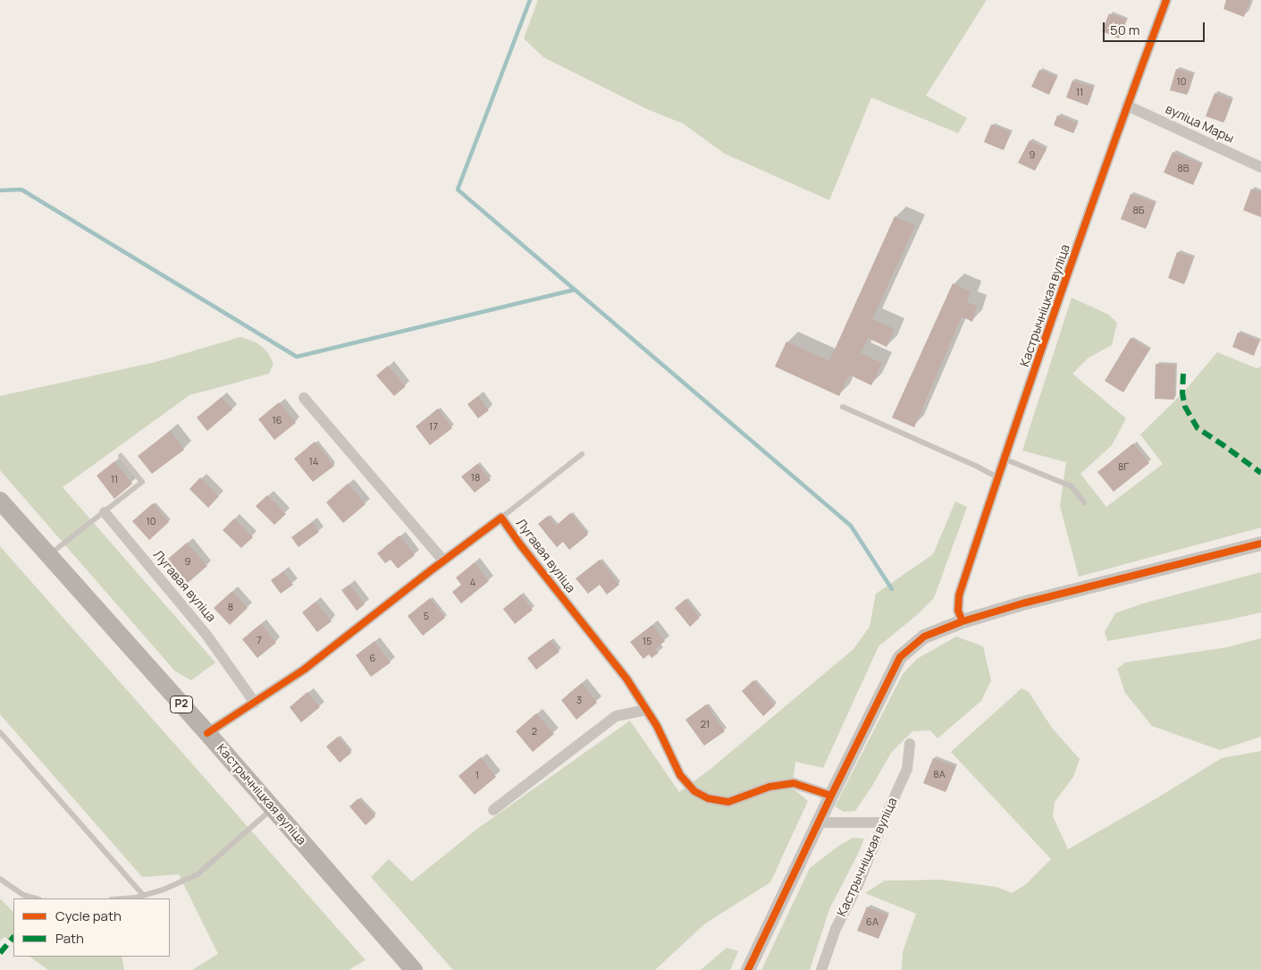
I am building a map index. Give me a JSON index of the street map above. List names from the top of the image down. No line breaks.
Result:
{"streets":{"main road":["Кастрычніцкая вуліца","Р2"],"street":["вуліца Мары","Лугавая вуліца"]},"crossings":[["вуліца Мары","Кастрычніцкая вуліца"],["Кастрычніцкая вуліца","Лугавая вуліца"]],"house_numbers":["10","11","9","8В","8Б","16","17","14","8Г","18","11","10","9","4","8","5","7","15","6","3","21","2","8А","1","6А"],"legend":["Cycle path","Path"],"scale_bar":"50 m"}
